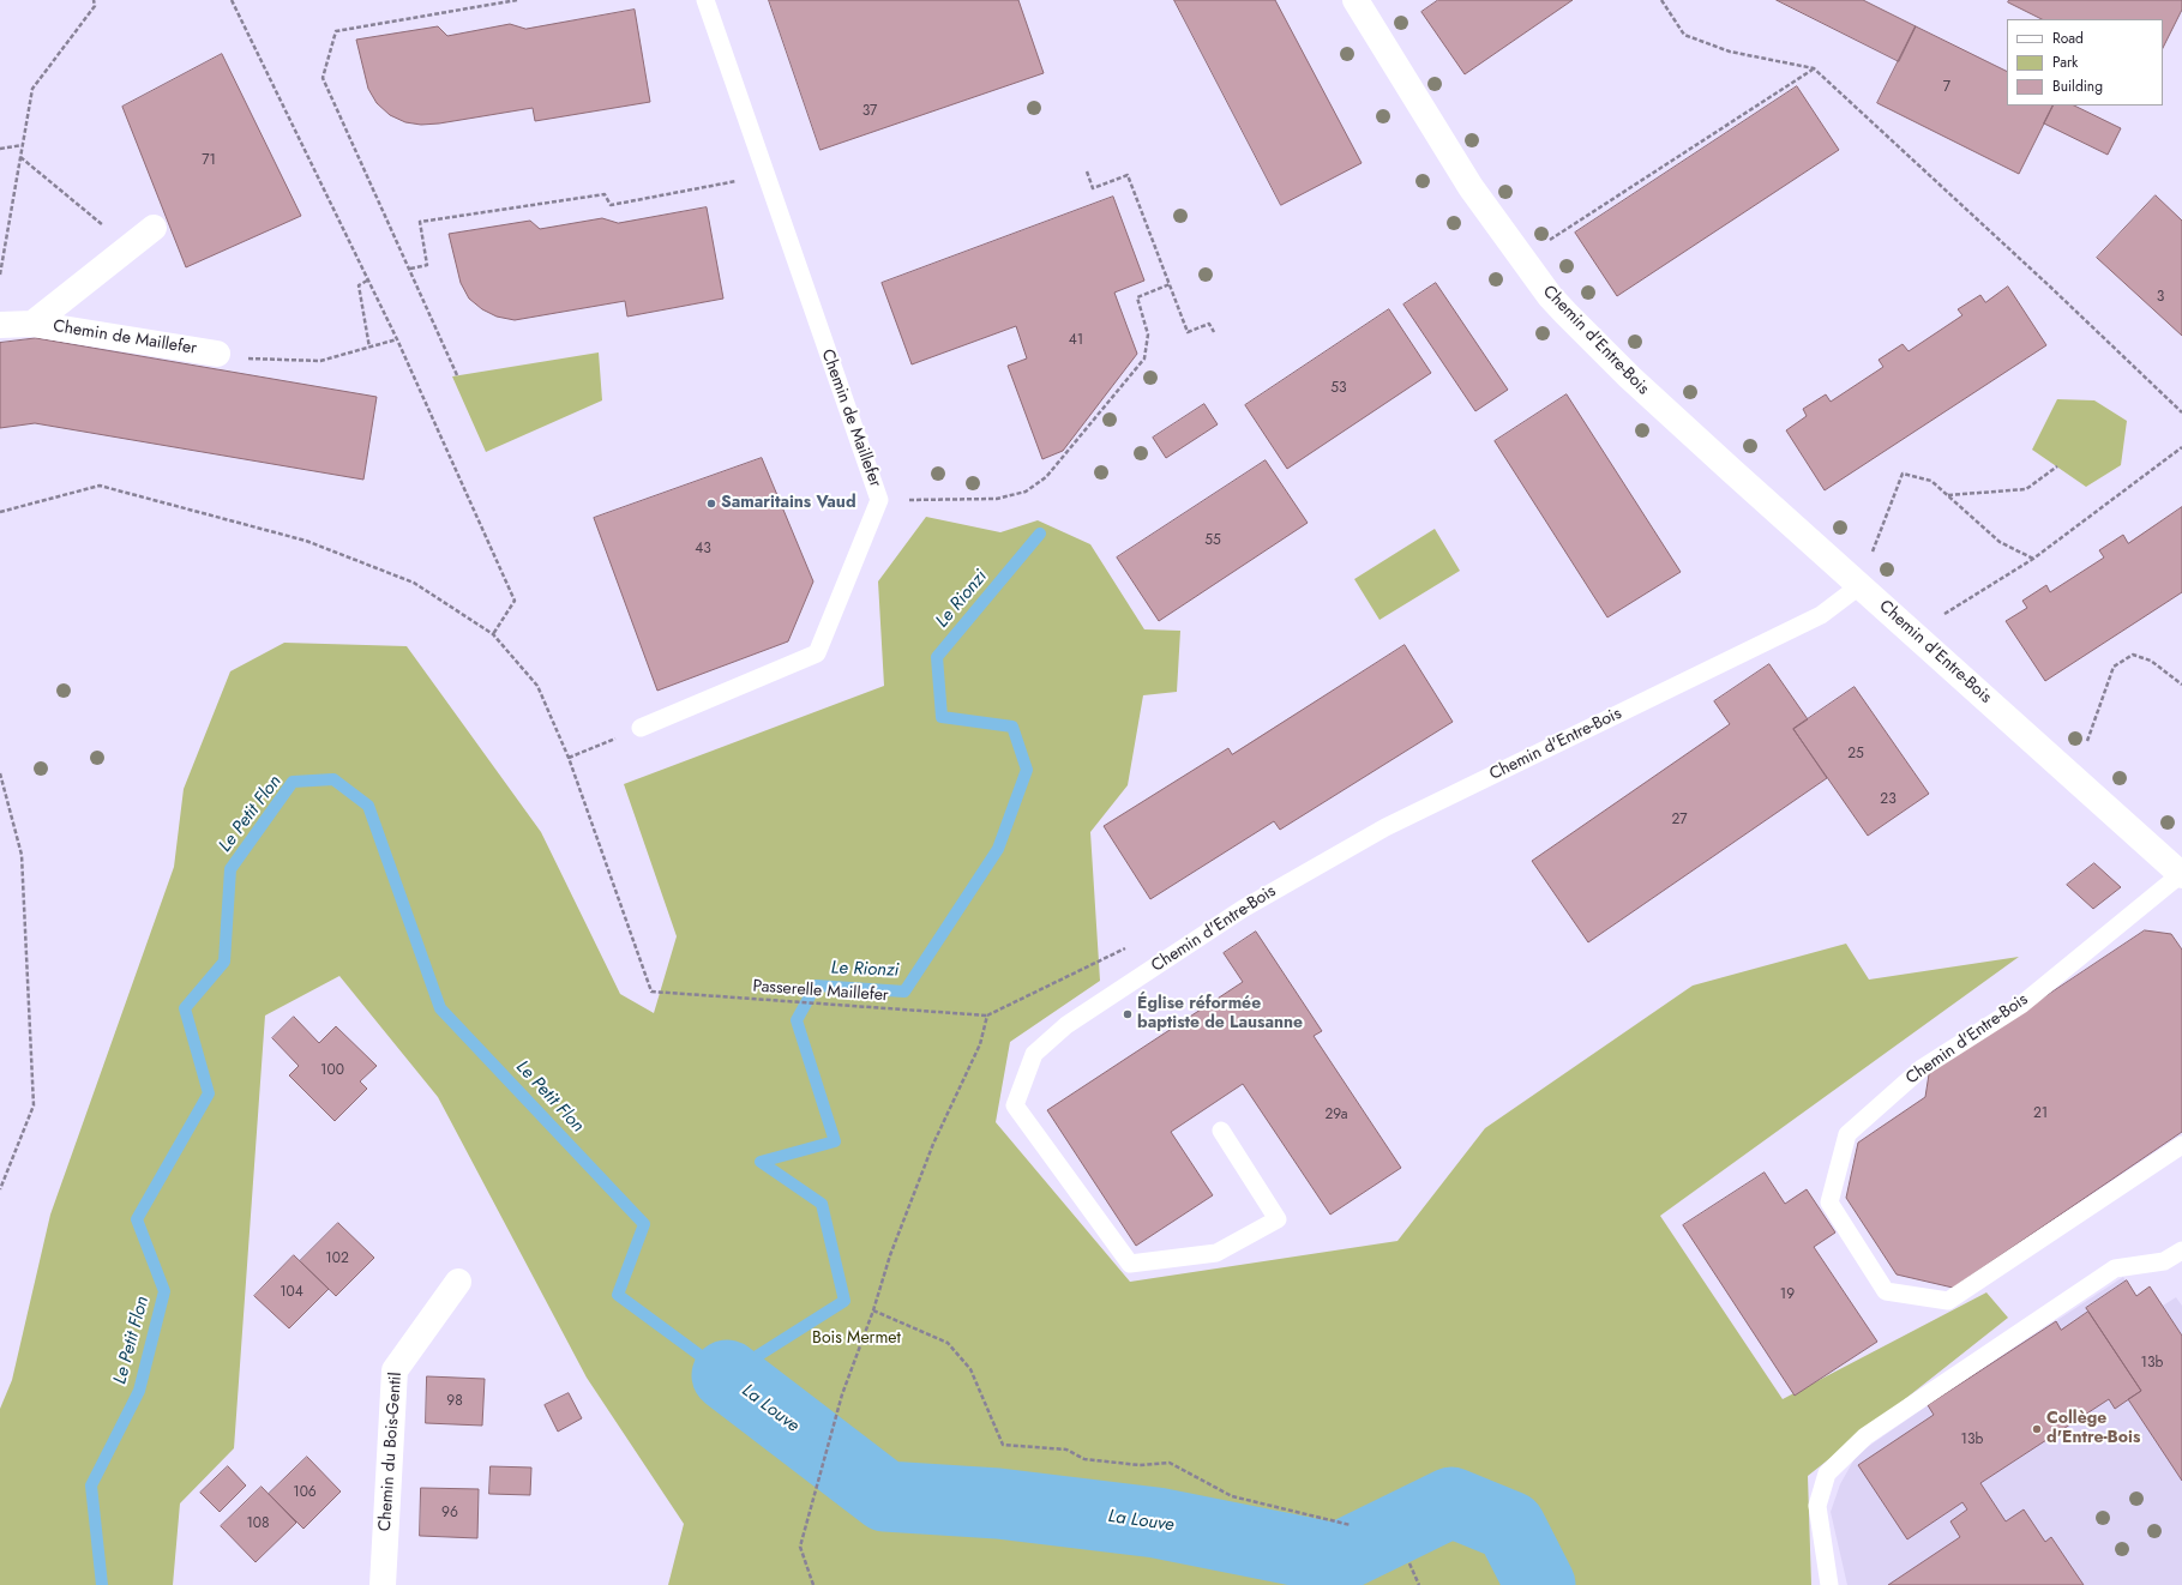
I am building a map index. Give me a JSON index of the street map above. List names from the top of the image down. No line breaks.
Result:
{"streets":{"street":["Chemin de Maillefer","Chemin d'Entre-Bois","Chemin du Bois-Gentil"],"path":["Passerelle Maillefer"]},"water":["Le Rionzi","Le Petit Flon","La Louve"],"parks":["Bois Mermet"],"places":["Samaritains Vaud","Église réformée baptiste de Lausanne","Collège d'Entre-Bois"],"house_numbers":["7","37","71","3","41","53","55","43","25","23","27","100","21","29a","102","104","19","13b","98","13b","106","96","108"],"legend":["Road","Park","Building"]}
